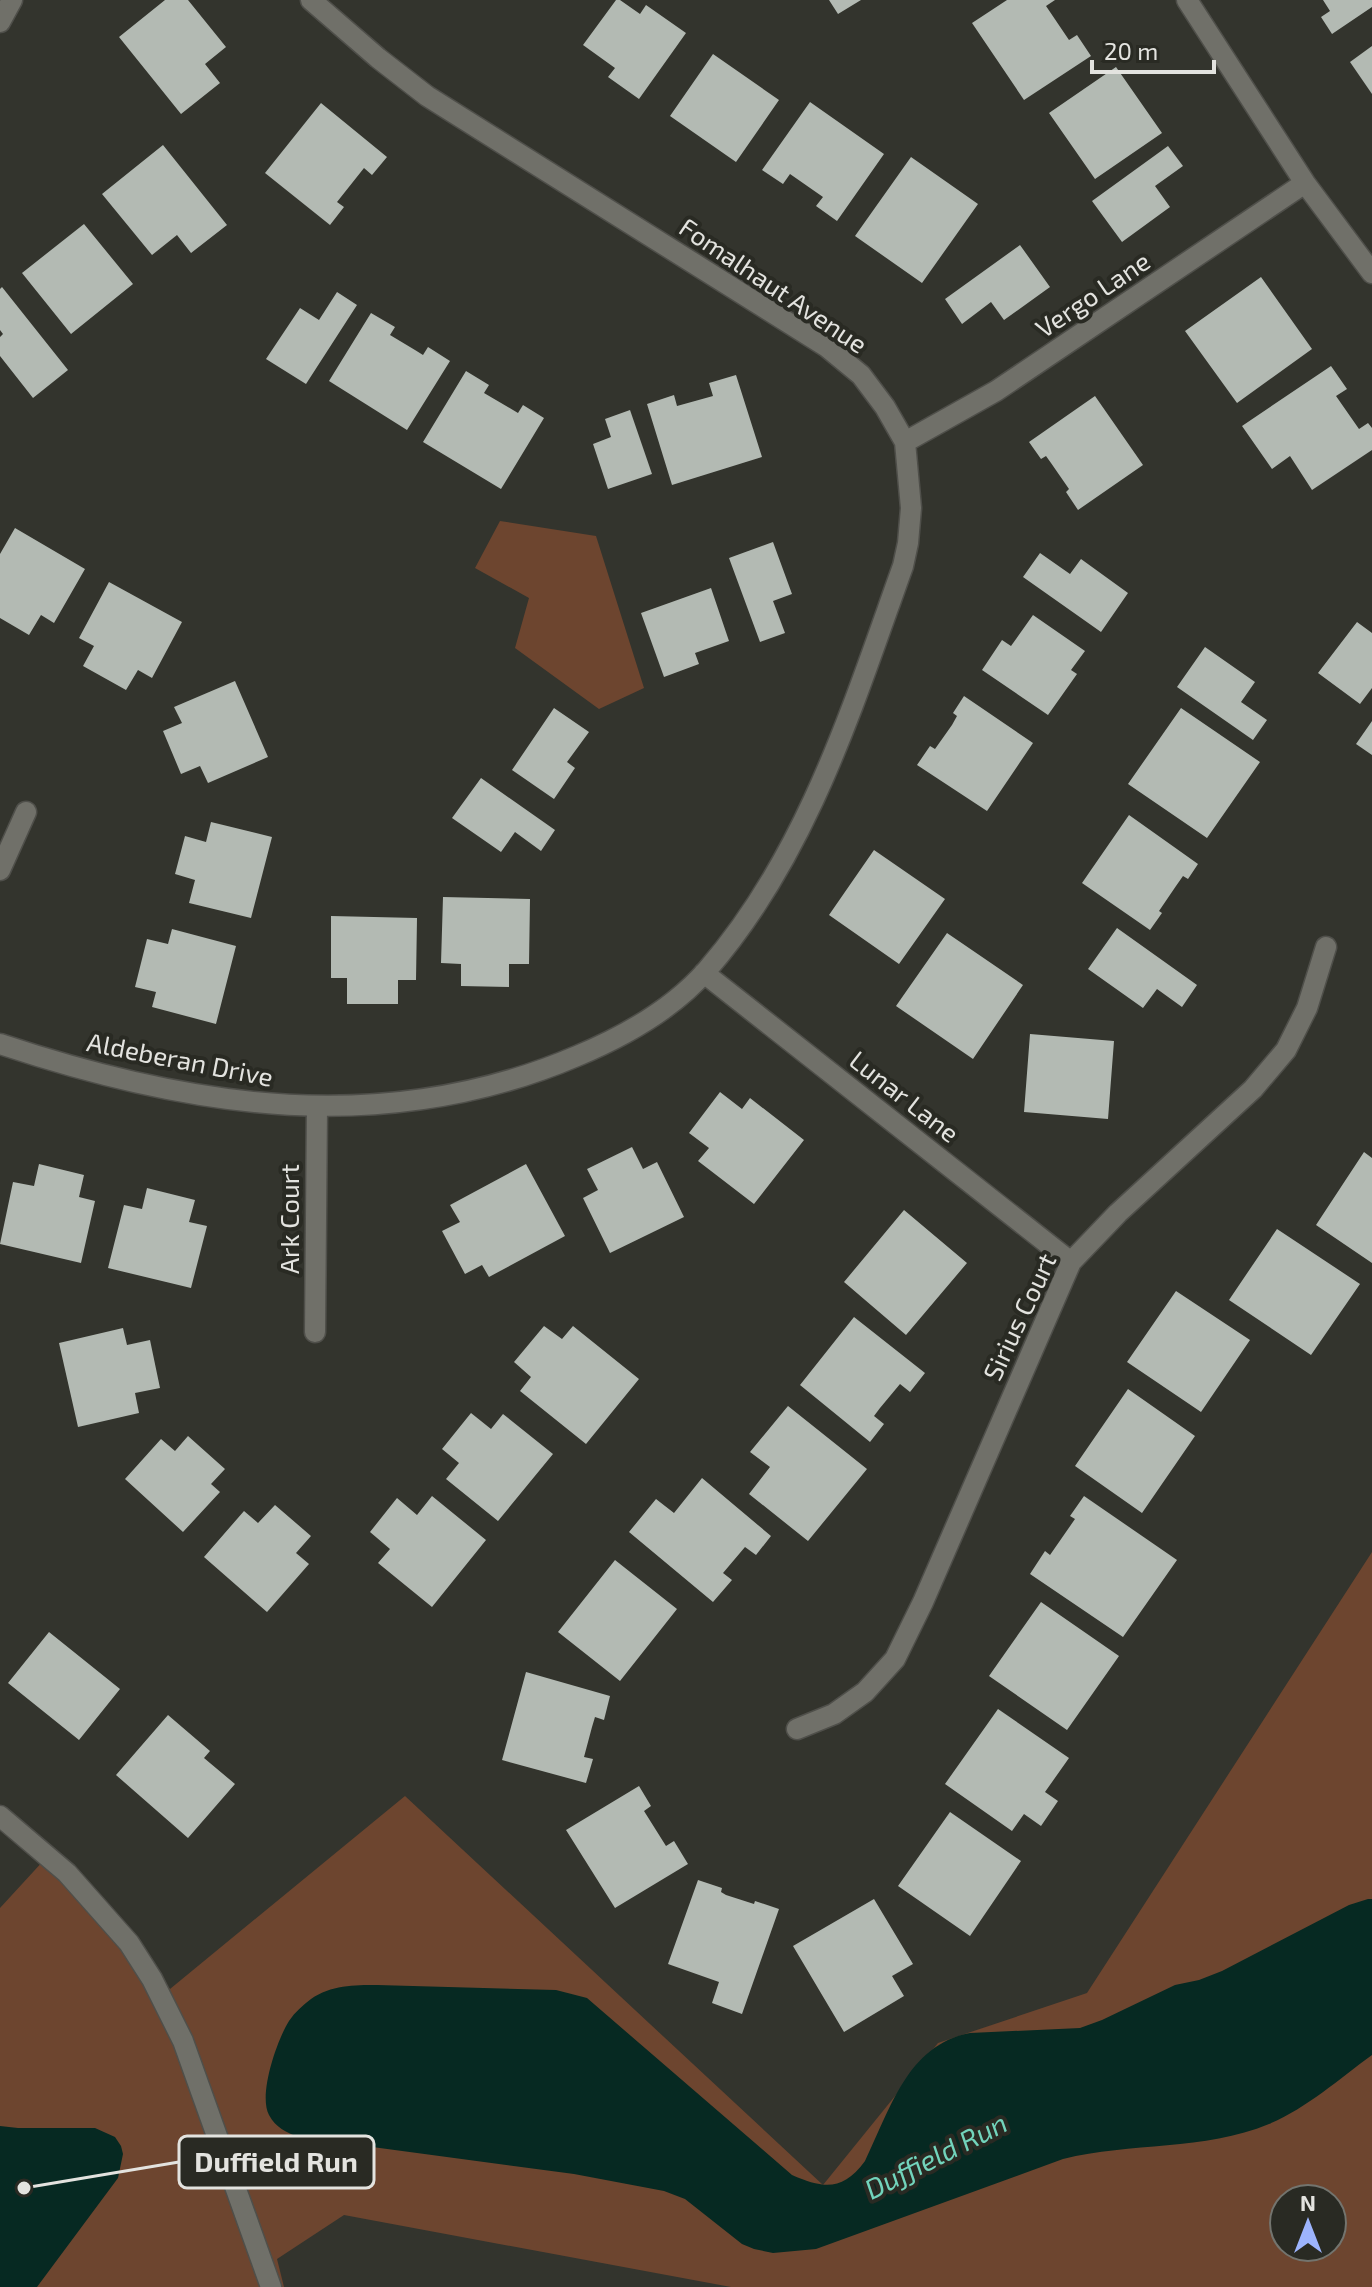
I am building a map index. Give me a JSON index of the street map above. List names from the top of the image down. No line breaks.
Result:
{"streets":{"street":["Fomalhaut Avenue","Vergo Lane","Aldeberan Drive","Lunar Lane","Ark Court","Sirius Court"]},"crossings":[["Fomalhaut Avenue","Vergo Lane"],["Fomalhaut Avenue","Aldeberan Drive"],["Fomalhaut Avenue","Lunar Lane"],["Aldeberan Drive","Lunar Lane"],["Aldeberan Drive","Ark Court"],["Lunar Lane","Sirius Court"]],"water":["Duffield Run"],"places":["Duffield Run"],"scale_bar":"20 m","north":"top"}
